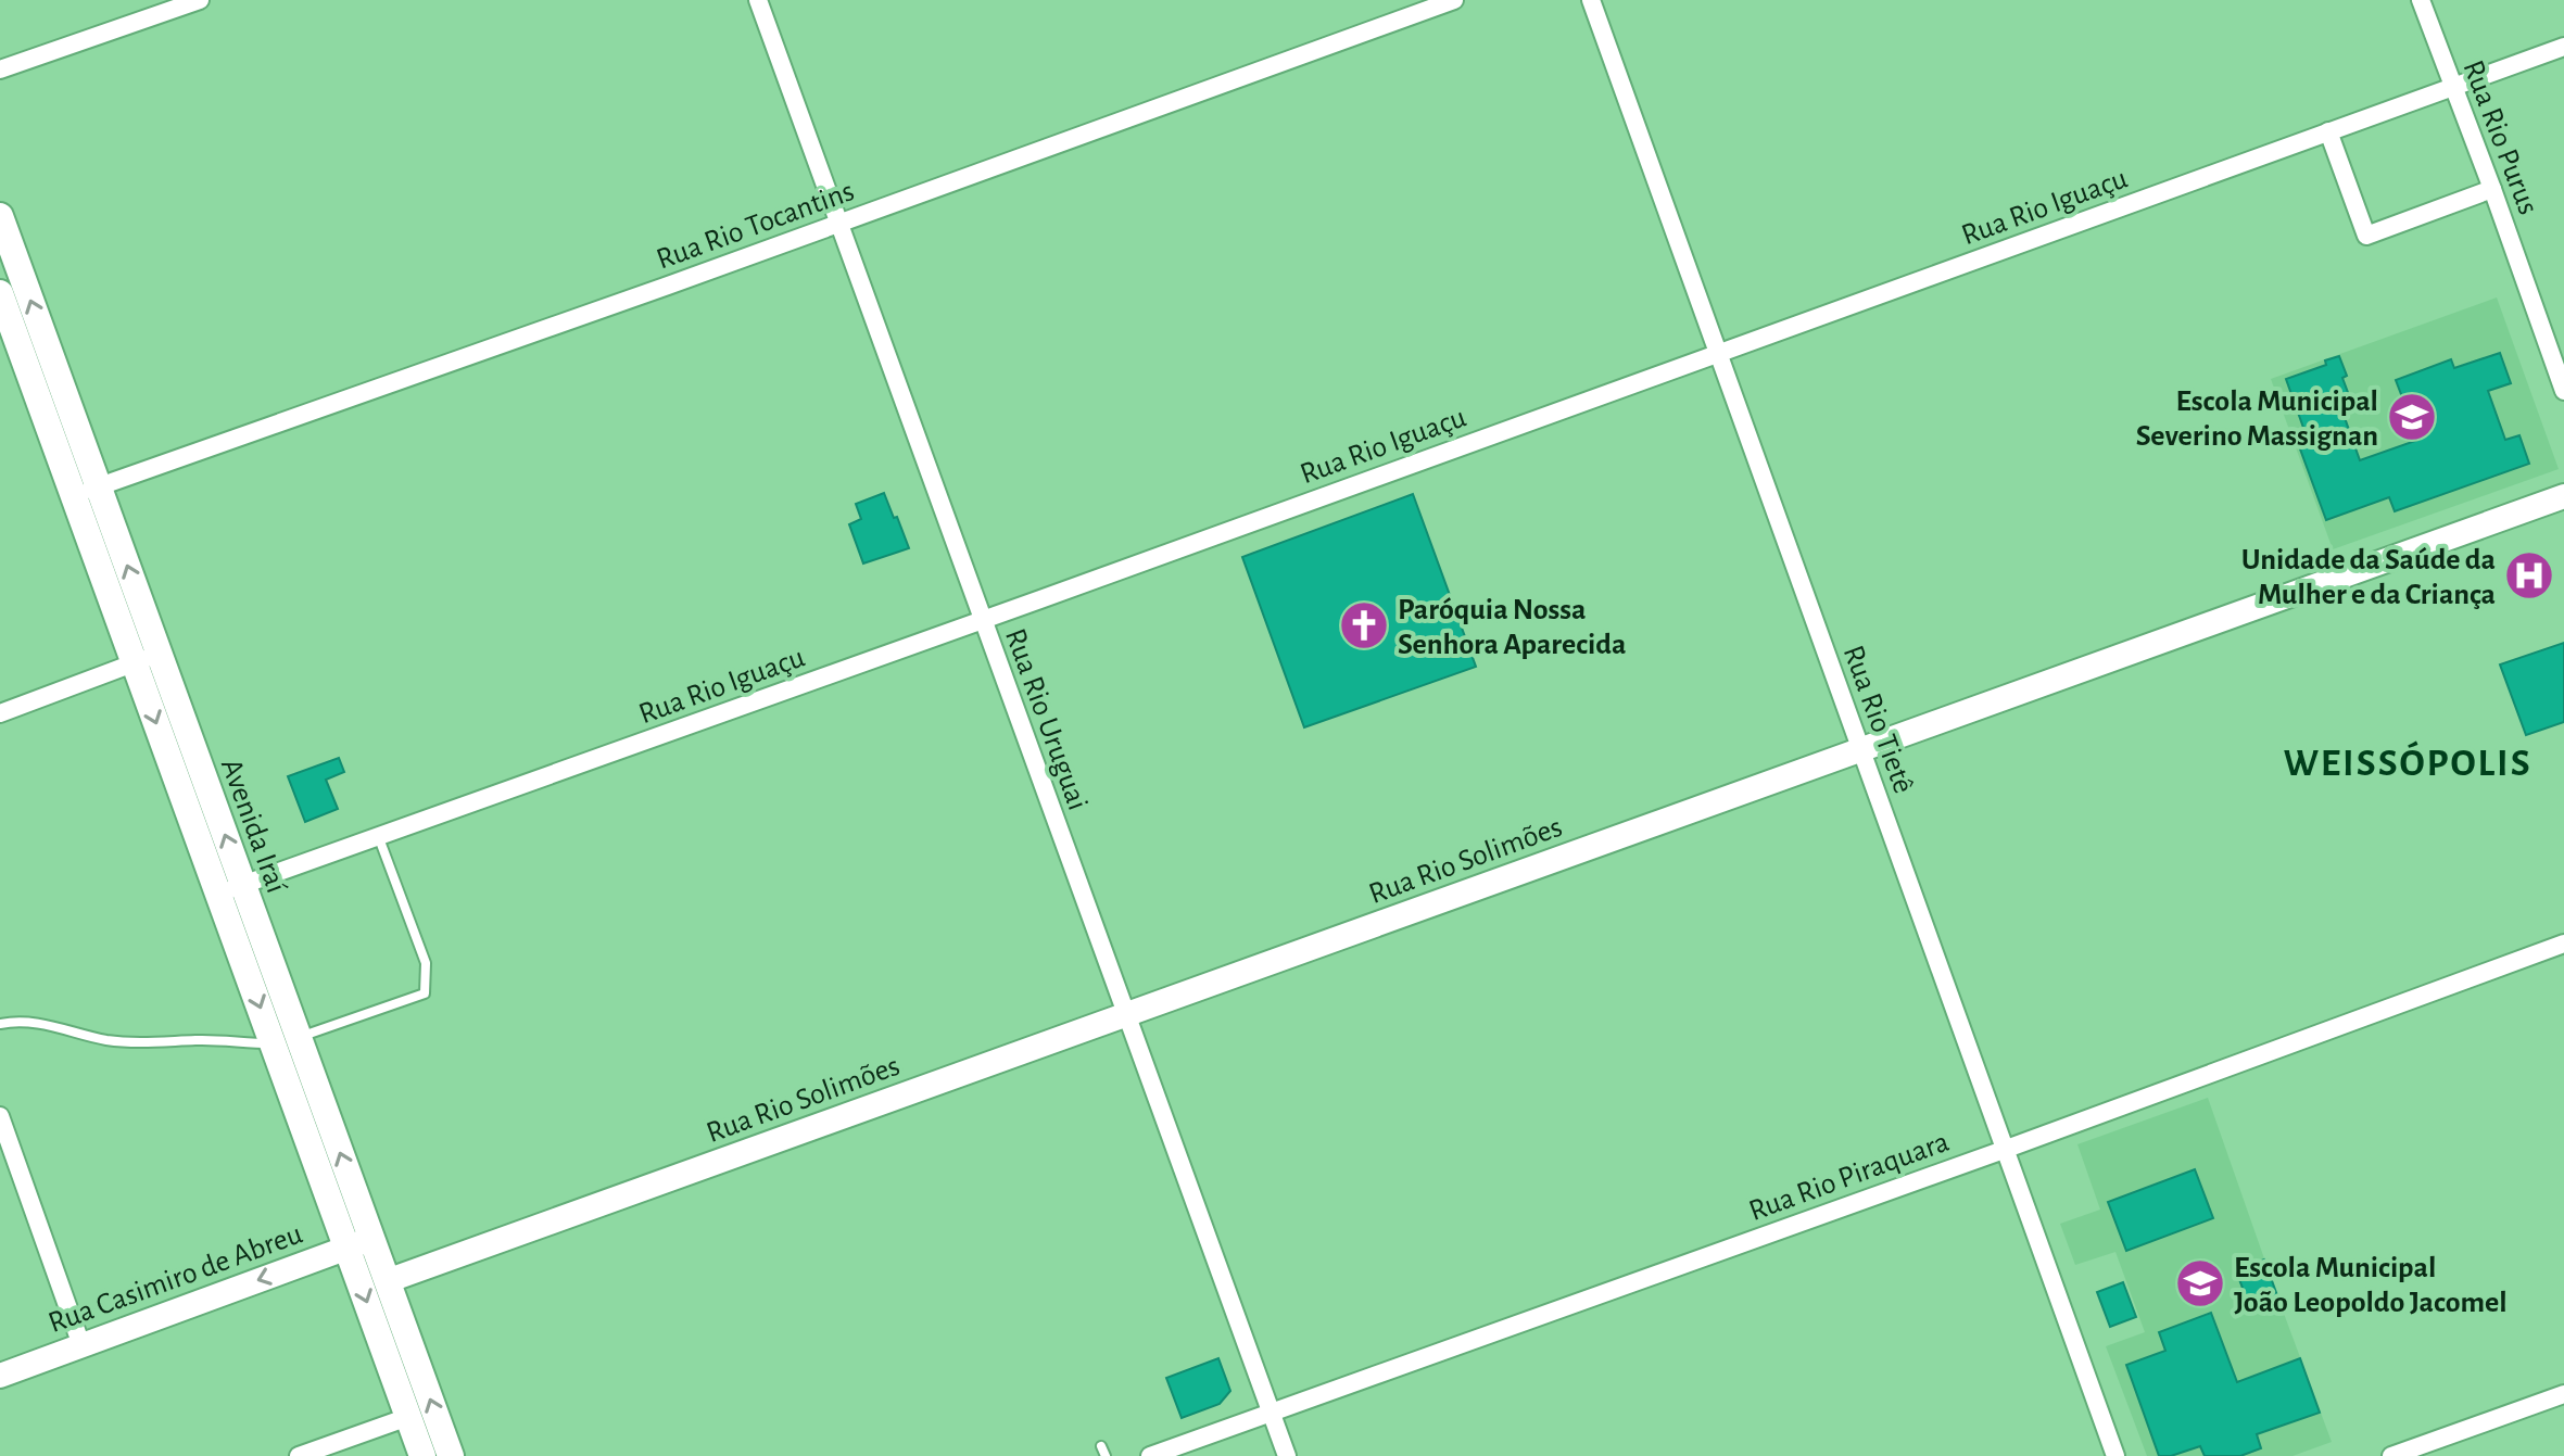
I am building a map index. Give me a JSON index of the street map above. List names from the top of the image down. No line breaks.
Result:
{"streets":{"main road":["Avenida Iraí"],"street":["Rua Rio Purus","Rua Rio Iguaçu","Rua Rio Tocantins","Rua Rio Uruguai","Rua Rio Tietê","Rua Rio Solimões","Rua Rio Piraquara","Rua Casimiro de Abreu"]},"crossings":[["Rua Rio Purus","Rua Rio Iguaçu"],["Rua Rio Iguaçu","Rua Rio Uruguai"],["Rua Rio Iguaçu","Rua Rio Tietê"],["Rua Rio Iguaçu","Avenida Iraí"],["Rua Rio Tocantins","Rua Rio Uruguai"],["Rua Rio Tocantins","Avenida Iraí"],["Rua Rio Uruguai","Rua Rio Solimões"],["Rua Rio Uruguai","Rua Rio Piraquara"],["Rua Rio Tietê","Rua Rio Solimões"],["Rua Rio Tietê","Rua Rio Piraquara"],["Avenida Iraí","Rua Rio Solimões"],["Avenida Iraí","Rua Casimiro de Abreu"]],"districts":["WEISSÓPOLIS"],"places":{"school or university":["Escola Municipal Severino Massignan","Escola Municipal João Leopoldo Jacomel"],"hospital":["Unidade da Saúde da Mulher e da Criança"],"church":["Paróquia Nossa Senhora Aparecida"]}}
